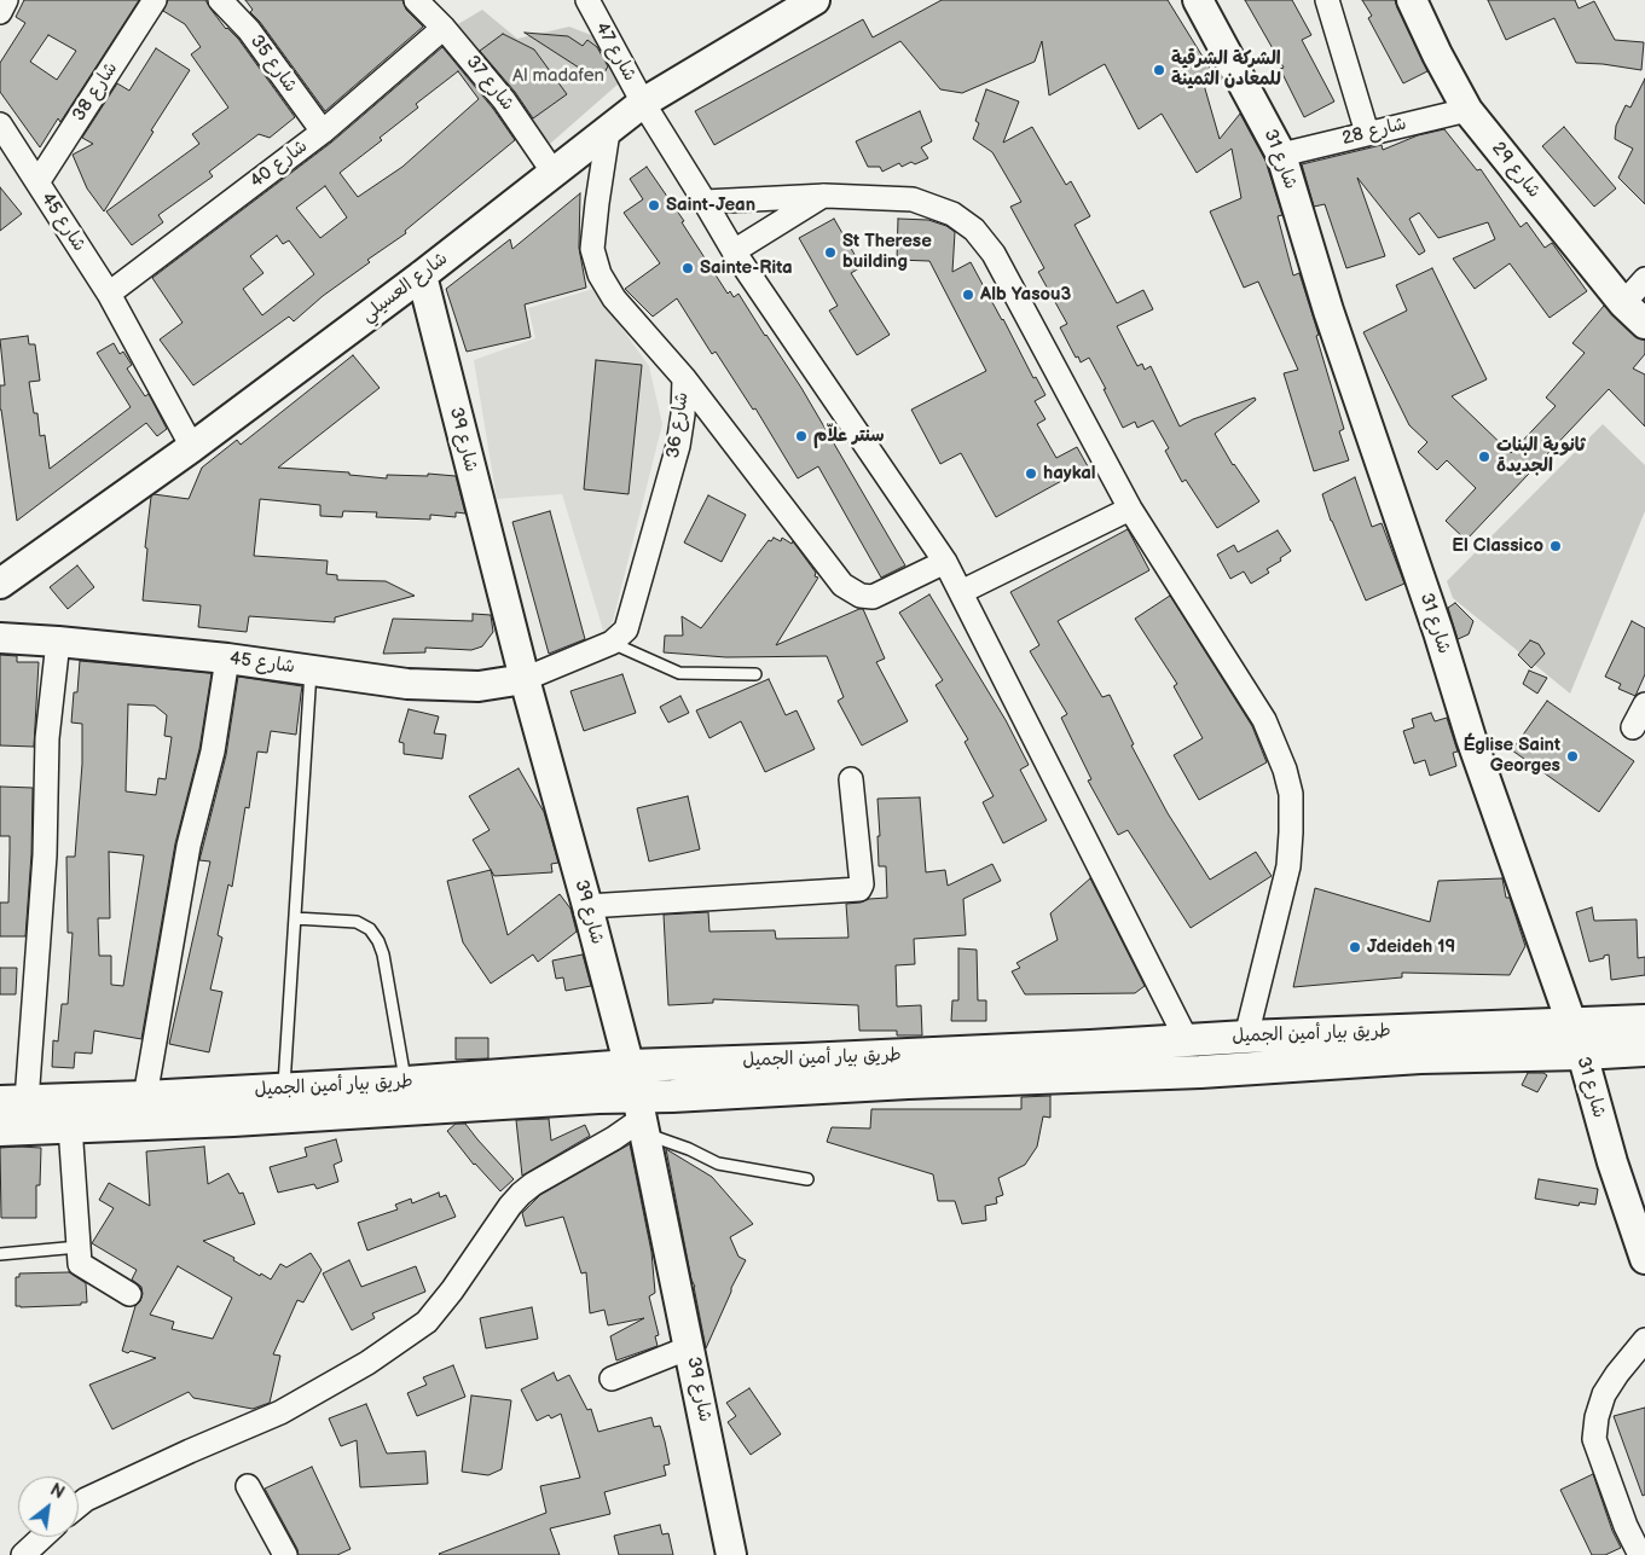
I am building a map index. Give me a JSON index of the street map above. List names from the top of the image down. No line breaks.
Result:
{"streets":{"main road":["طريق بيار أمين الجميل"],"street":["شارع 47","شارع 35","شارع 37","شارع 38","شارع 28","شارع 31","شارع 40","شارع 29","شارع 45","شارع العسيلي","شارع 36","شارع 39"]},"crossings":[["شارع 47","شارع العسيلي"],["شارع 47","طريق بيار أمين الجميل"],["شارع 35","شارع 40"],["شارع 37","شارع 40"],["شارع 37","شارع العسيلي"],["شارع 38","شارع 45"],["شارع 28","شارع 31"],["شارع 28","شارع 29"],["شارع 31","طريق بيار أمين الجميل"],["شارع 40","شارع 45"],["شارع 45","شارع العسيلي"],["شارع 45","شارع 36"],["شارع 45","شارع 39"],["شارع العسيلي","شارع 36"],["شارع العسيلي","شارع 39"],["شارع 36","شارع 39"],["شارع 39","طريق بيار أمين الجميل"]],"parks":["Al madafen"],"places":["الشركة الشرقية للمعادن الثمينة","Saint-Jean","St Therese building","Sainte-Rita","Alb Yasou3","سنتر علاّم","ثانوية البنات الجديدة","haykal","El Classico","Église Saint Georges","Jdeideh 19"],"north":"top right"}
